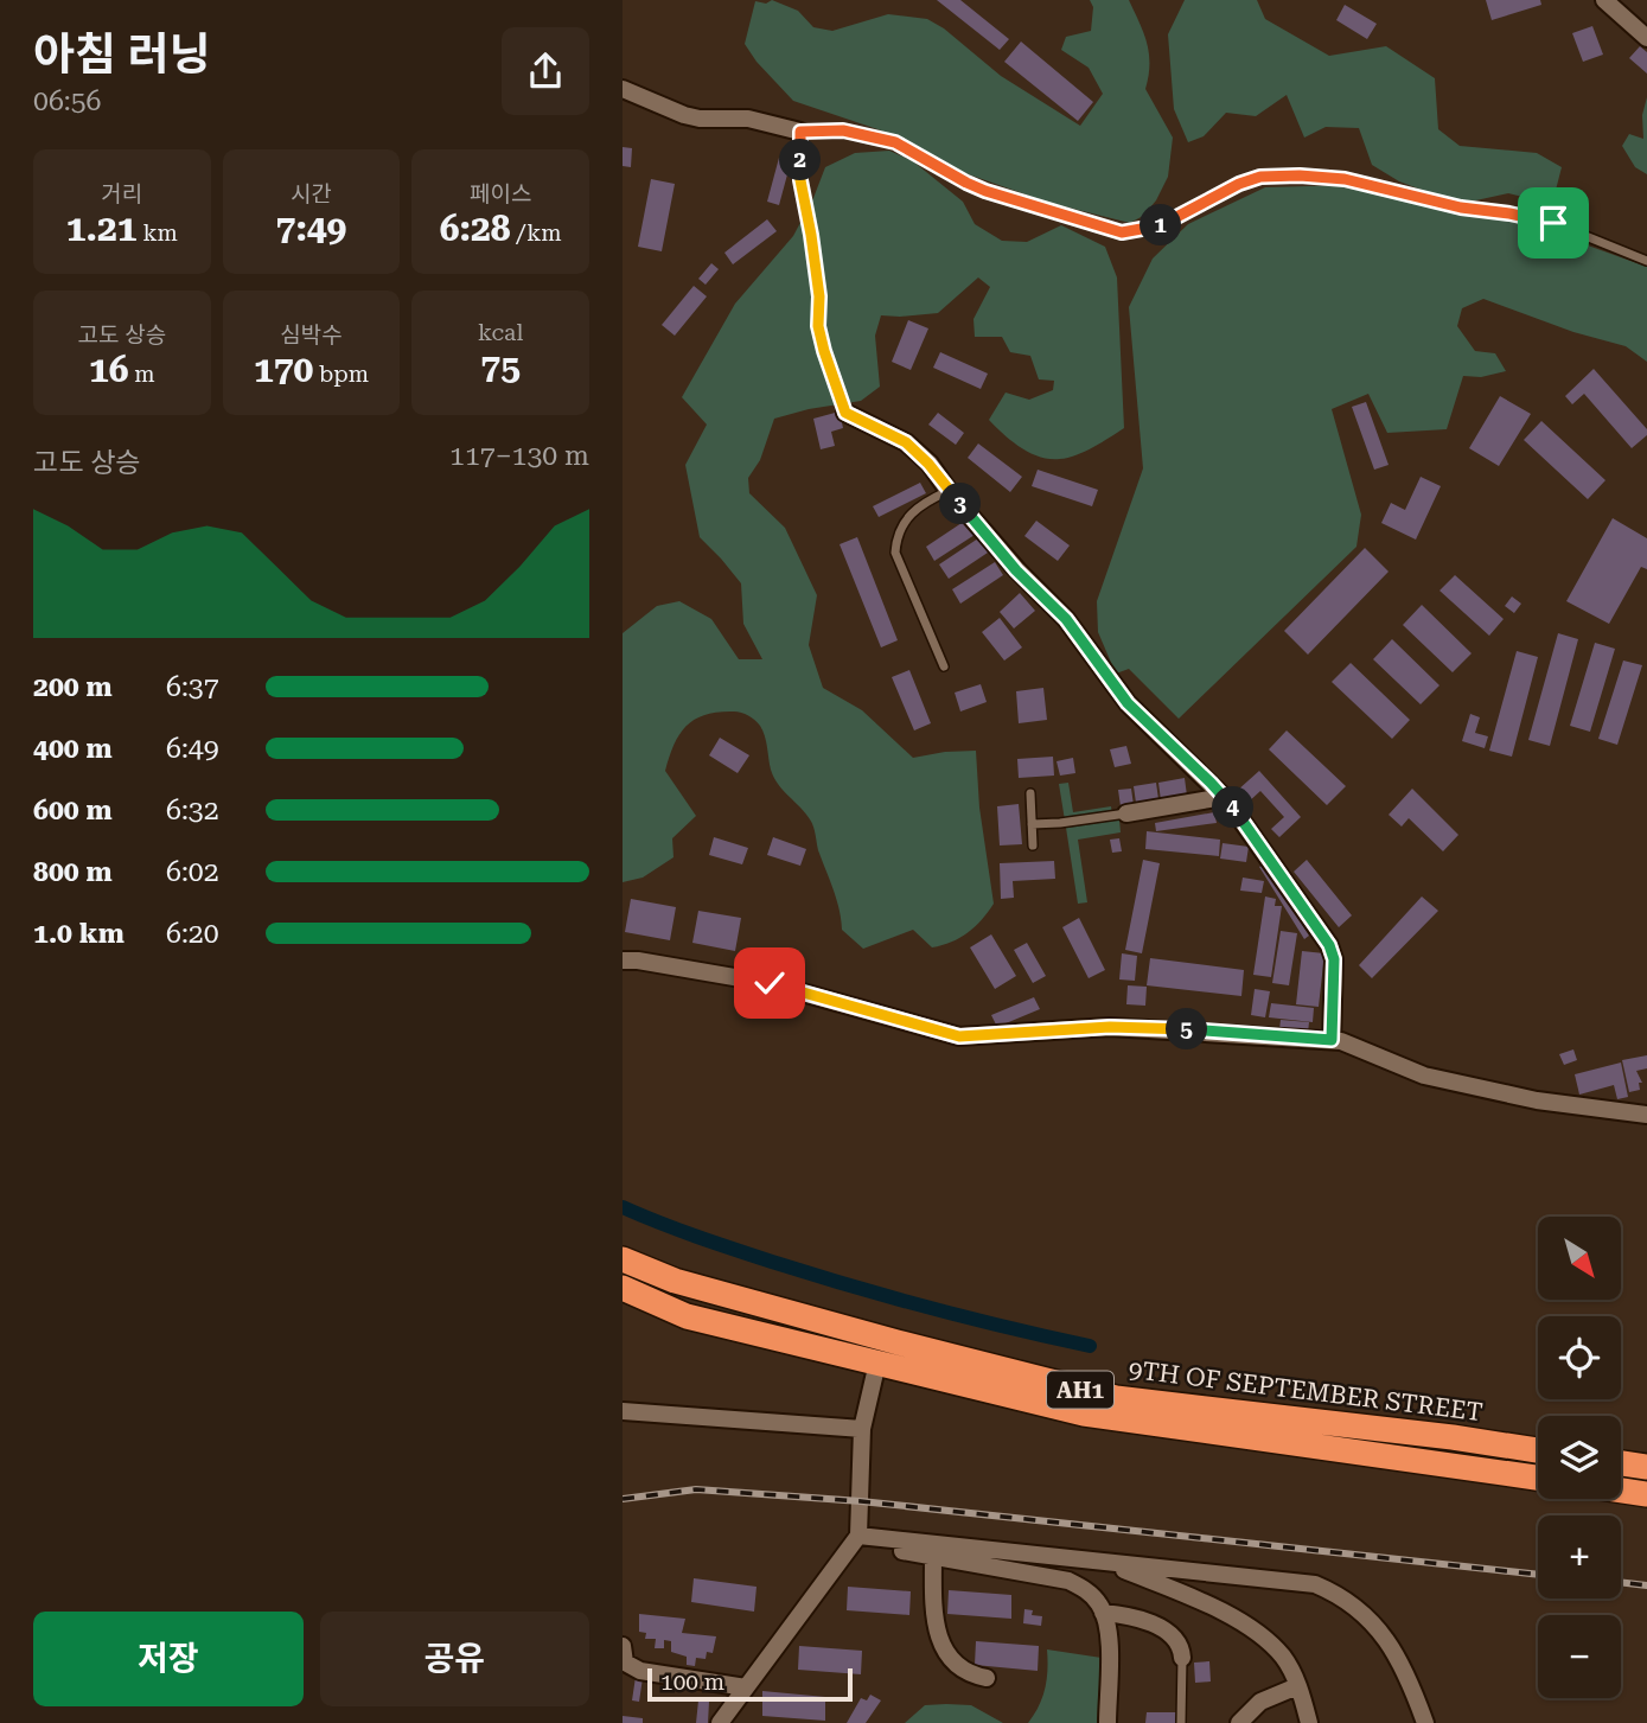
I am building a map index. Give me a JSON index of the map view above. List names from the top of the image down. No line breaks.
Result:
{"streets":{"highway":["AH1","9TH OF SEPTEMBER STREET"]},"scale_bar":"100 m","north":"bottom right","page":{"heading":["아침 러닝","06:56"],"pins":["2","1","3","4","5"],"stats":[["거리","1.21 km"],["시간","7:49"],["페이스","6:28 /km"],["고도 상승","16 m"],["심박수","170 bpm"],["kcal","75"]],"chart":["고도 상승","117–130 m"],"list":[{"name":"200 m","note":"6:37"},{"name":"400 m","note":"6:49"},{"name":"600 m","note":"6:32"},{"name":"800 m","note":"6:02"},{"name":"1.0 km","note":"6:20"}],"map_buttons":["+","−"],"buttons":["저장","공유"],"scale":"100 m"}}
